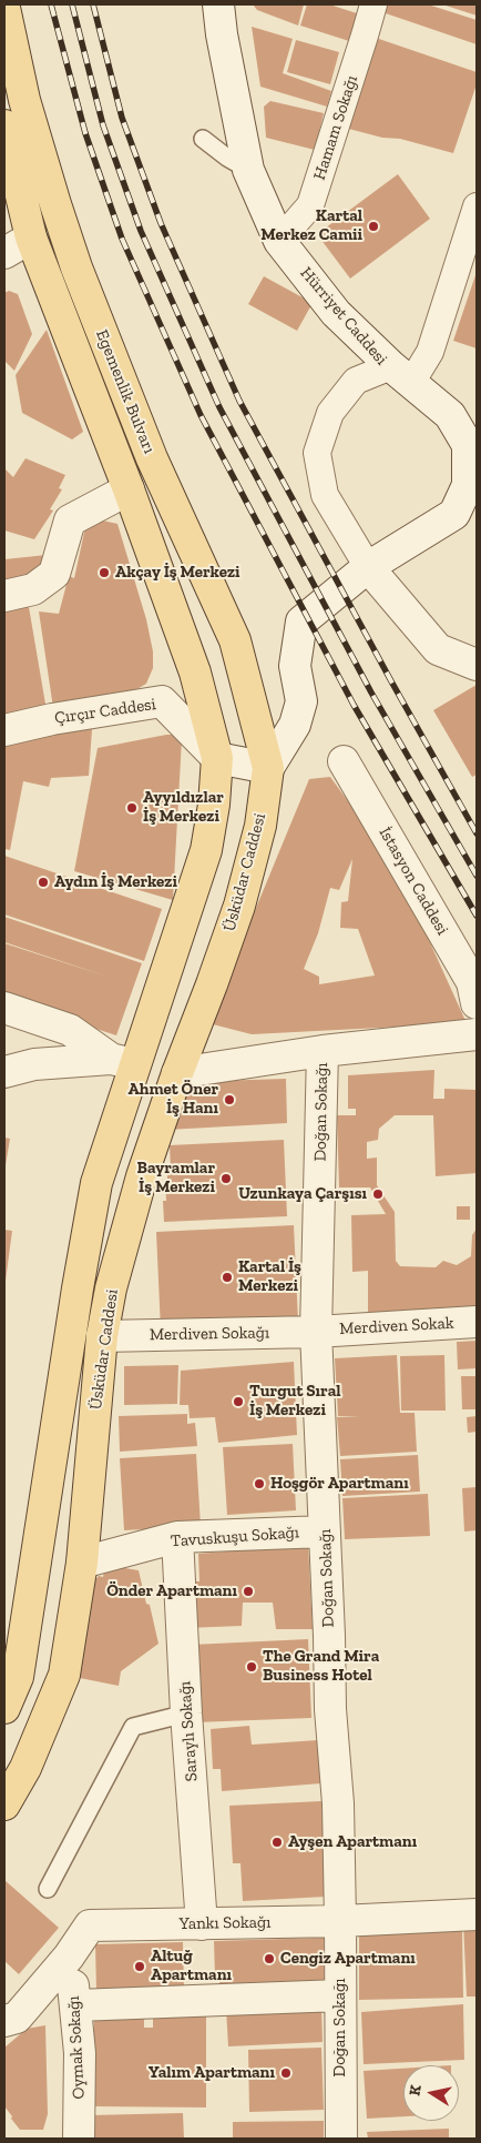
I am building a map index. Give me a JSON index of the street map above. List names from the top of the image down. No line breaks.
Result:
{"streets":{"main road":["Egemenlik Bulvarı","Üsküdar Caddesi"],"street":["Hamam Sokağı","Hürriyet Caddesi","Çırçır Caddesi","İstasyon Caddesi","Doğan Sokağı","Merdiven Sokak","Merdiven Sokağı","Tavuskuşu Sokağı","Saraylı Sokağı","Yankı Sokağı","Oymak Sokağı"]},"crossings":[["Hamam Sokağı","Hürriyet Caddesi"],["Egemenlik Bulvarı","Çırçır Caddesi"],["Egemenlik Bulvarı","Üsküdar Caddesi"],["Çırçır Caddesi","Üsküdar Caddesi"],["Üsküdar Caddesi","Merdiven Sokağı"],["Üsküdar Caddesi","Tavuskuşu Sokağı"],["Doğan Sokağı","Merdiven Sokak"],["Doğan Sokağı","Merdiven Sokağı"],["Doğan Sokağı","Tavuskuşu Sokağı"],["Doğan Sokağı","Yankı Sokağı"],["Merdiven Sokak","Merdiven Sokağı"],["Tavuskuşu Sokağı","Saraylı Sokağı"],["Saraylı Sokağı","Yankı Sokağı"],["Yankı Sokağı","Oymak Sokağı"]],"places":["Kartal Merkez Camii","Akçay İş Merkezi","Ayyıldızlar İş Merkezi","Aydın İş Merkezi","Ahmet Öner İş Hanı","Bayramlar İş Merkezi","Uzunkaya Çarşısı","Kartal İş Merkezi","Turgut Sıral İş Merkezi","Hoşgör Apartmanı","Önder Apartmanı","The Grand Mira Business Hotel","Ayşen Apartmanı","Cengiz Apartmanı","Altuğ Apartmanı","Yalım Apartmanı"],"north":"left"}
